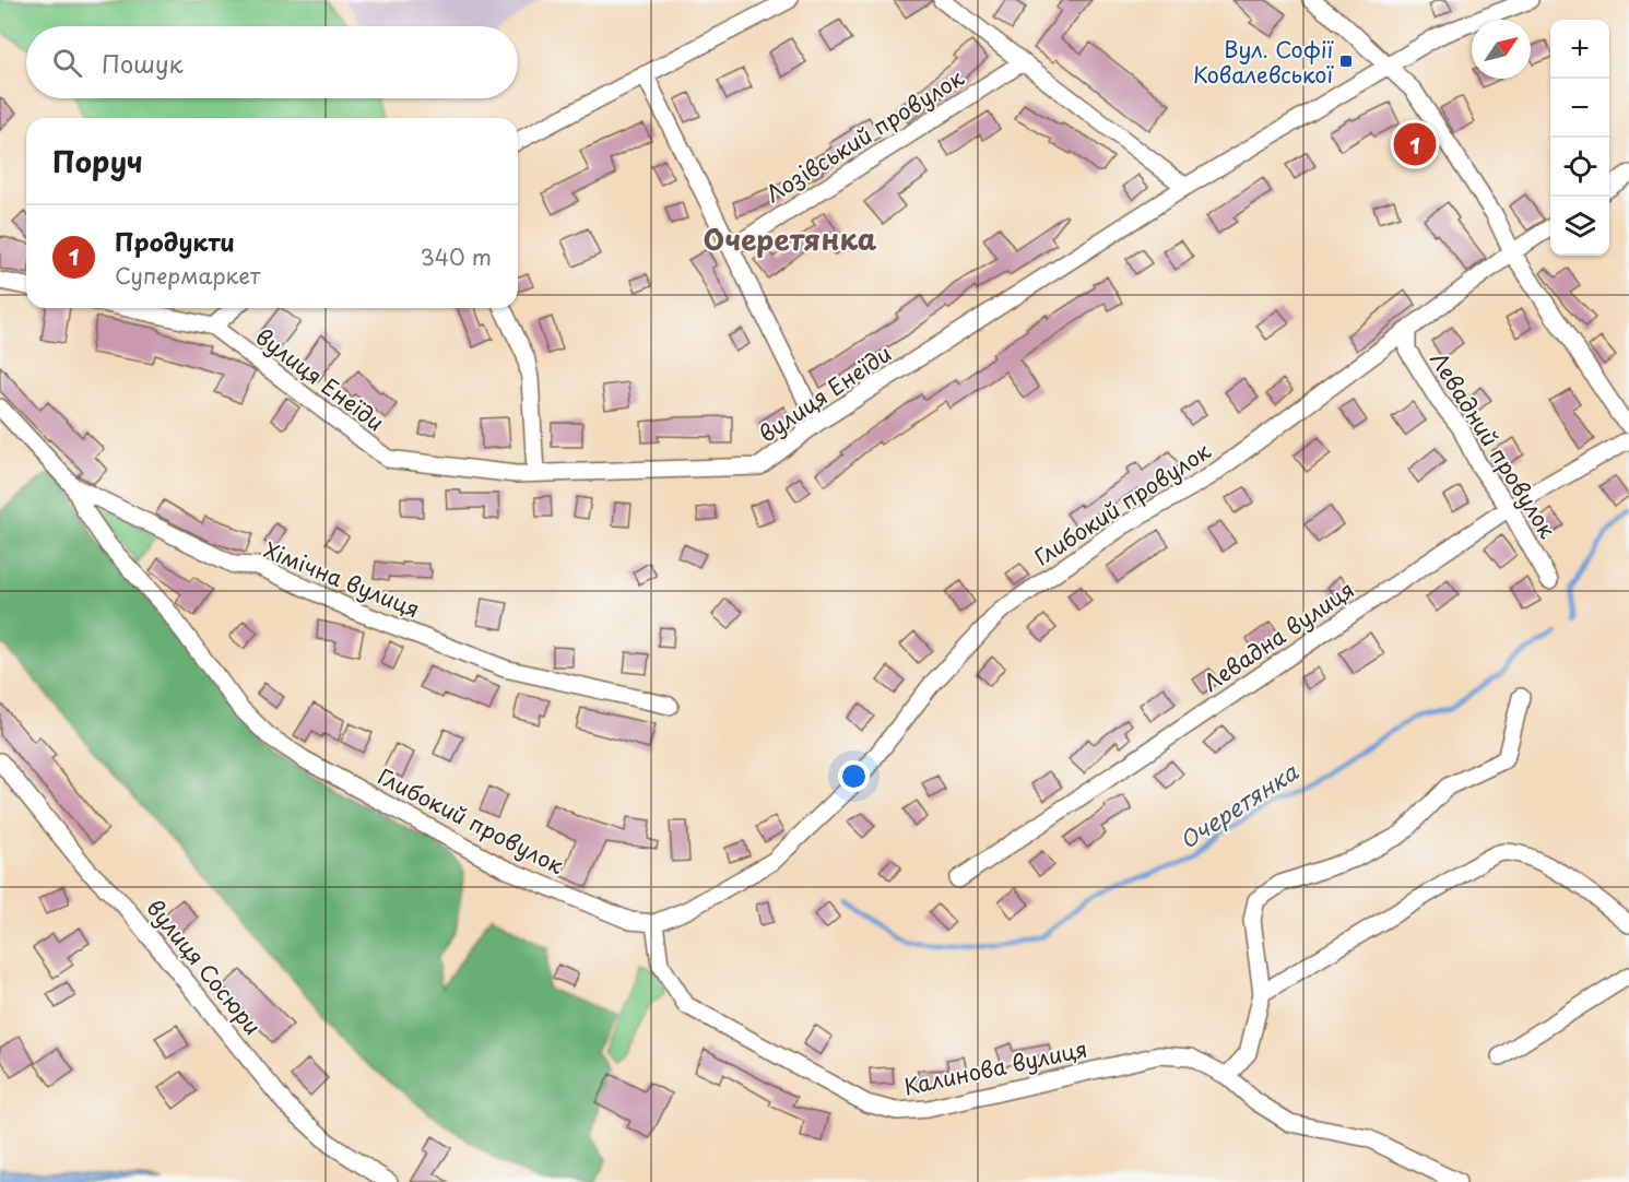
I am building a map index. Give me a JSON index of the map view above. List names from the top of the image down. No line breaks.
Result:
{"streets":{"street":["Лозівський провулок","вулиця Енеїди","Левадний провулок","Глибокий провулок","Хімічна вулиця","Левадна вулиця","вулиця Сосюри","Калинова вулиця"]},"crossings":[["Левадний провулок","Глибокий провулок"],["Левадний провулок","Левадна вулиця"],["Глибокий провулок","Хімічна вулиця"],["Глибокий провулок","Калинова вулиця"]],"districts":["Очеретянка"],"water":["Очеретянка"],"places":{"transit":["Вул. Софії Ковалевської"]},"north":"top right","page":{"map_buttons":["+","−"],"search":"Пошук","heading":"Поруч","pins":"1","list":[{"mark":"1","name":"Продукти","note":"Супермаркет","value":"340 m"}]}}
